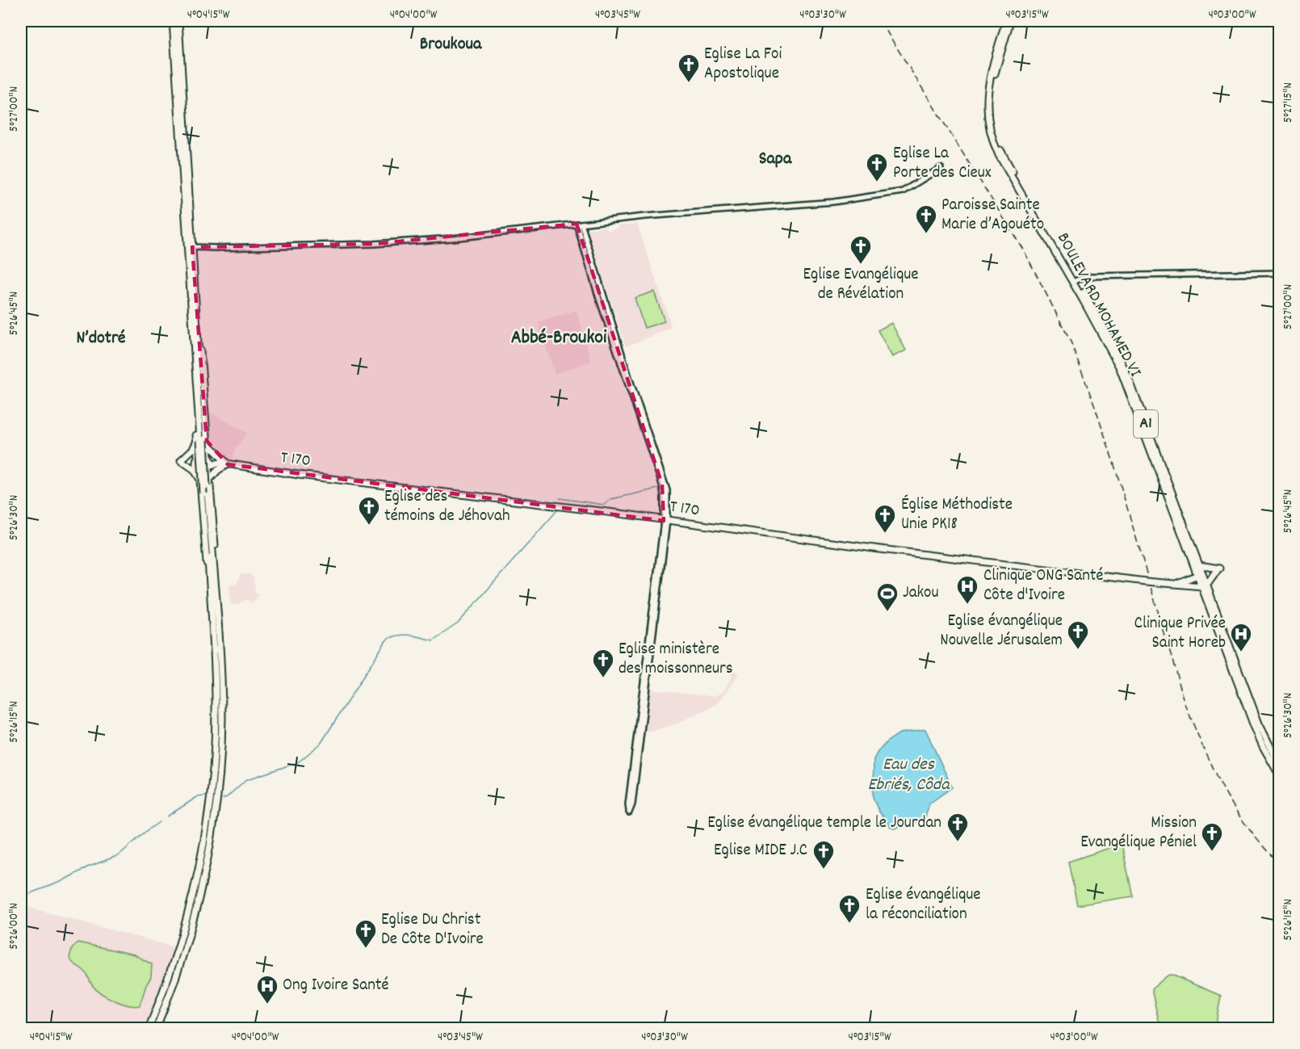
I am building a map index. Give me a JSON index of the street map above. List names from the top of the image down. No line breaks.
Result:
{"streets":{"main road":["BOULEVARD MOHAMED VI","A1","T 170"]},"crossings":[["BOULEVARD MOHAMED VI","A1"]],"districts":["Broukoua","Sapa","N’dotré","Abbé-Broukoi"],"water":["Eau des Ebriés, Côda"],"places":{"church":["Eglise La Foi Apostolique","Eglise La Porte des Cieux","Paroisse Sainte Marie d’Agouéto","Eglise Evangélique de Révélation","Eglise des témoins de Jéhovah","Église Méthodiste Unie PK18","Eglise évangélique Nouvelle Jérusalem","Eglise ministère des moissonneurs","Eglise évangélique temple le Jourdan","Mission Evangélique Péniel","Eglise MIDE J.C","Eglise évangélique la réconciliation","Eglise Du Christ De Côte D'Ivoire"],"hospital":["Clinique ONG Santé Côte d'Ivoire","Clinique Privée Saint Horeb","Ong Ivoire Santé"],"sports":["Jakou"]},"coordinates":["4°04'15\"W","4°04'00\"W","4°03'45\"W","4°03'30\"W","4°03'15\"W","4°03'00\"W","5°27'15\"N","5°27'00\"N","5°26'45\"N","5°26'30\"N","5°26'15\"N","5°26'00\"N"]}
